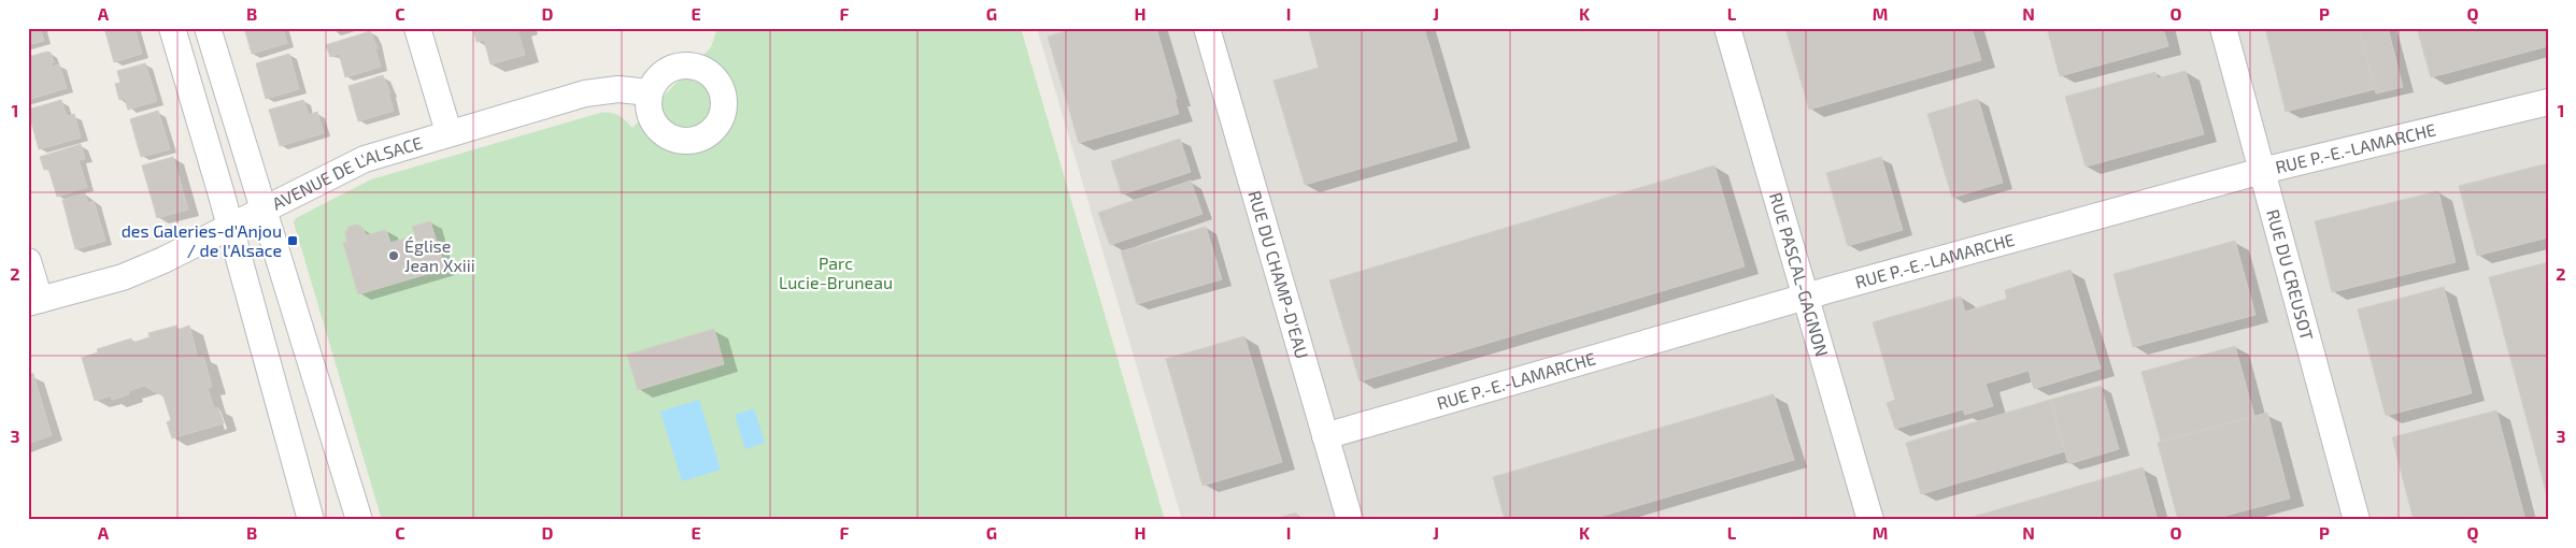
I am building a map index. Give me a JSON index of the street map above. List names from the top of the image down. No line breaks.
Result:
{"streets":{"street":["RUE P.-E.-LAMARCHE","AVENUE DE L'ALSACE","RUE DU CHAMP-D'EAU","RUE PASCAL-GAGNON","RUE DU CREUSOT"]},"crossings":[["RUE P.-E.-LAMARCHE","RUE DU CHAMP-D'EAU"],["RUE P.-E.-LAMARCHE","RUE PASCAL-GAGNON"],["RUE P.-E.-LAMARCHE","RUE DU CREUSOT"]],"parks":["Parc Lucie-Bruneau"],"places":{"transit":["des Galeries-d'Anjou / de l'Alsace"],"other":["Église Jean Xxiii"]},"grid":{"columns":["A","B","C","D","E","F","G","H","I","J","K","L","M","N","O","P","Q"],"rows":["1","2","3"]}}
